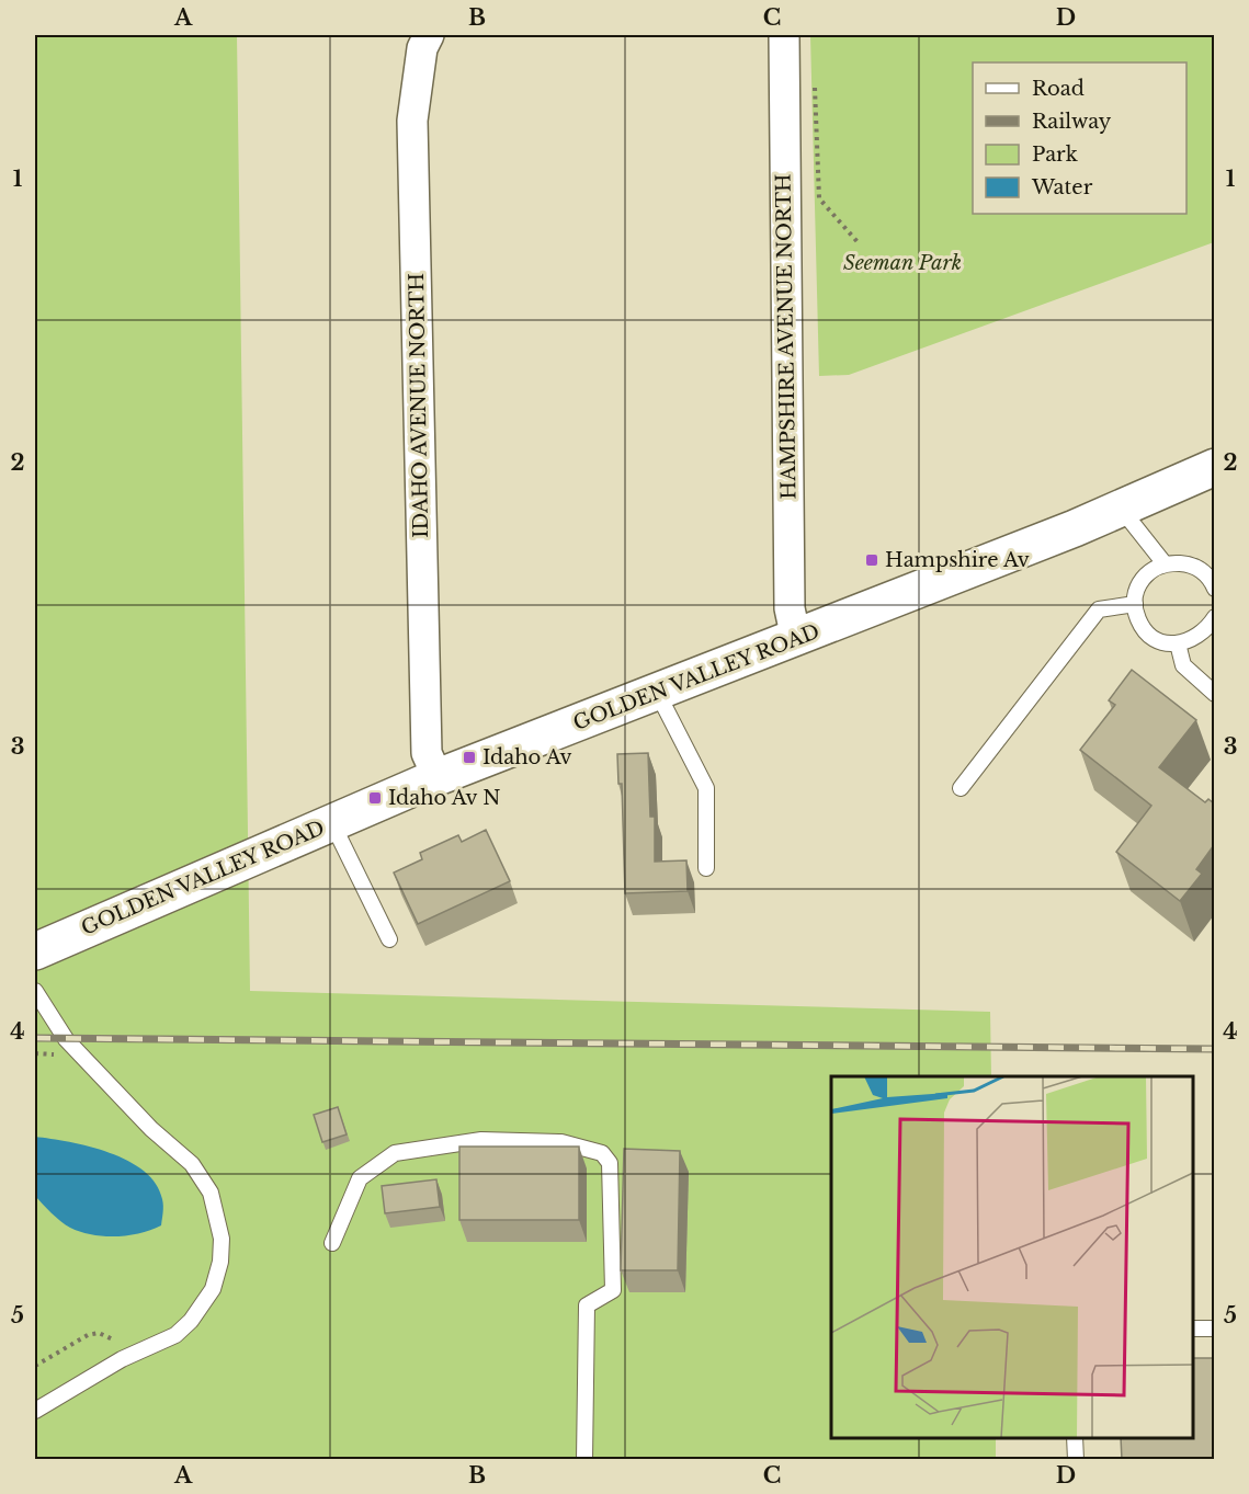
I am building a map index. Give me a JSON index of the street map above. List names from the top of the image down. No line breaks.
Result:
{"streets":{"street":["HAMPSHIRE AVENUE NORTH","IDAHO AVENUE NORTH","GOLDEN VALLEY ROAD"]},"crossings":[["HAMPSHIRE AVENUE NORTH","GOLDEN VALLEY ROAD"],["IDAHO AVENUE NORTH","GOLDEN VALLEY ROAD"]],"parks":["Seeman Park"],"places":{"transit":["Hampshire Av","Idaho Av","Idaho Av N"]},"legend":["Road","Railway","Park","Water"],"grid":{"columns":["A","B","C","D"],"rows":["1","2","3","4","5"]}}
